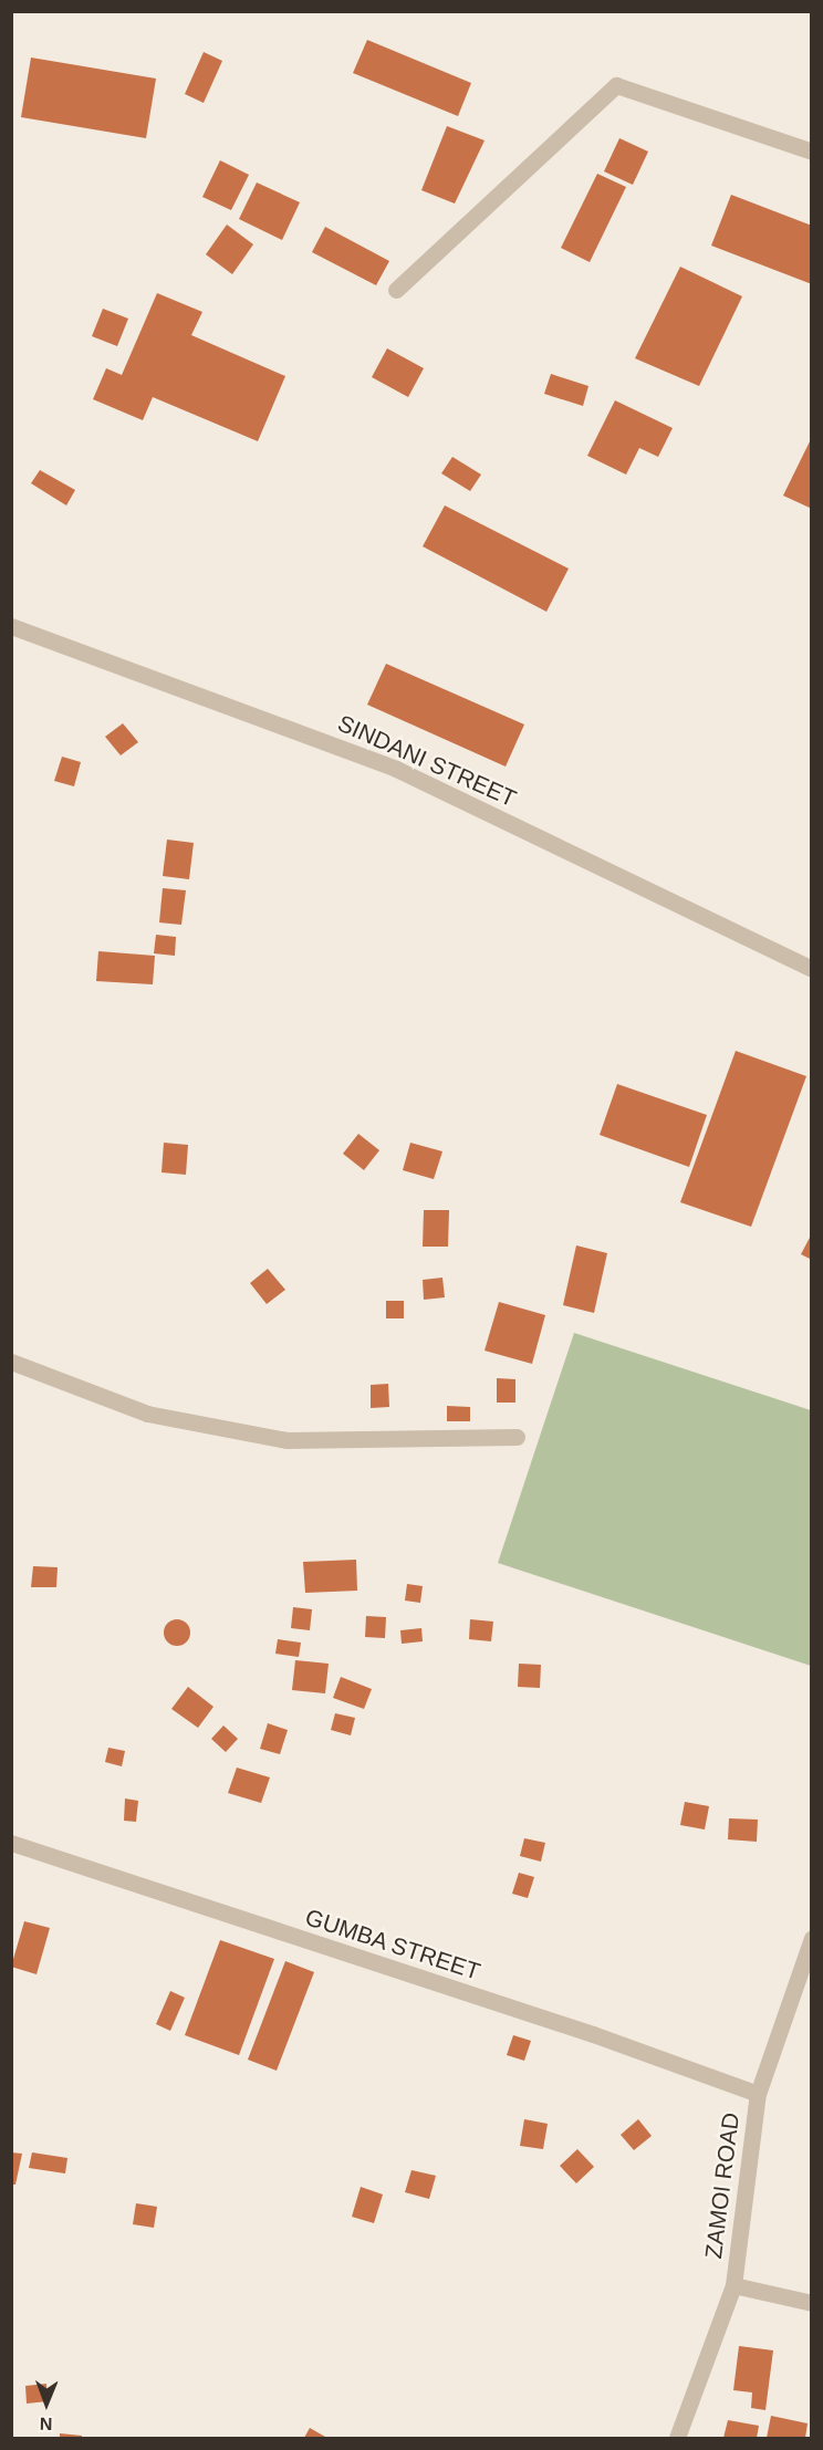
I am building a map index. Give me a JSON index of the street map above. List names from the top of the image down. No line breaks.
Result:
{"streets":{"street":["SINDANI STREET","GUMBA STREET","ZAMOI ROAD"]},"crossings":[["GUMBA STREET","ZAMOI ROAD"]],"north":"bottom"}
